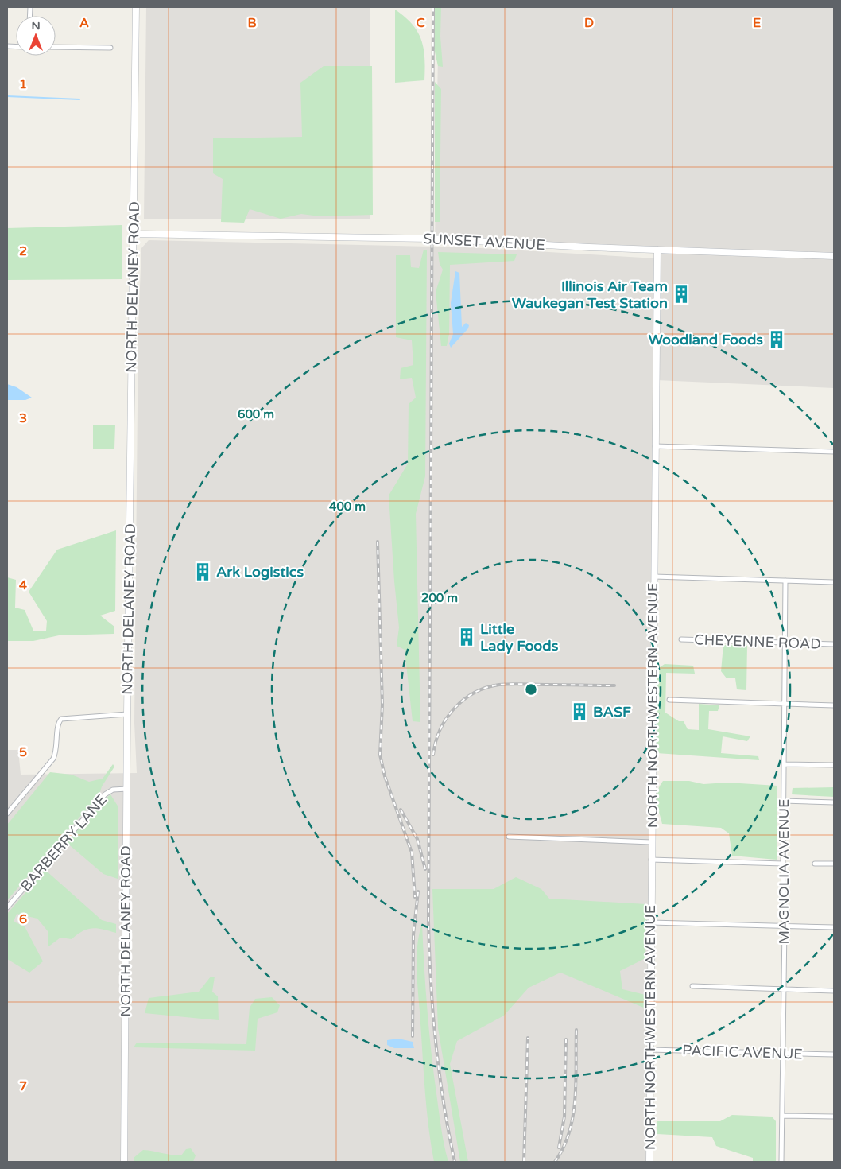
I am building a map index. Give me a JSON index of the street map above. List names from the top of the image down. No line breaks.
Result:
{"streets":{"street":["SUNSET AVENUE","NORTH DELANEY ROAD","CHEYENNE ROAD","NORTH NORTHWESTERN AVENUE","BARBERRY LANE","MAGNOLIA AVENUE","PACIFIC AVENUE"]},"crossings":[["SUNSET AVENUE","NORTH DELANEY ROAD"],["SUNSET AVENUE","NORTH NORTHWESTERN AVENUE"],["NORTH DELANEY ROAD","BARBERRY LANE"],["CHEYENNE ROAD","MAGNOLIA AVENUE"],["NORTH NORTHWESTERN AVENUE","PACIFIC AVENUE"],["MAGNOLIA AVENUE","PACIFIC AVENUE"]],"places":{"building":["Illinois Air Team Waukegan Test Station","Woodland Foods","Ark Logistics","Little Lady Foods","BASF"]},"north":"top","grid":{"columns":["A","B","C","D","E"],"rows":["1","2","3","4","5","6","7"]},"rings":["600 m","400 m","200 m"]}
